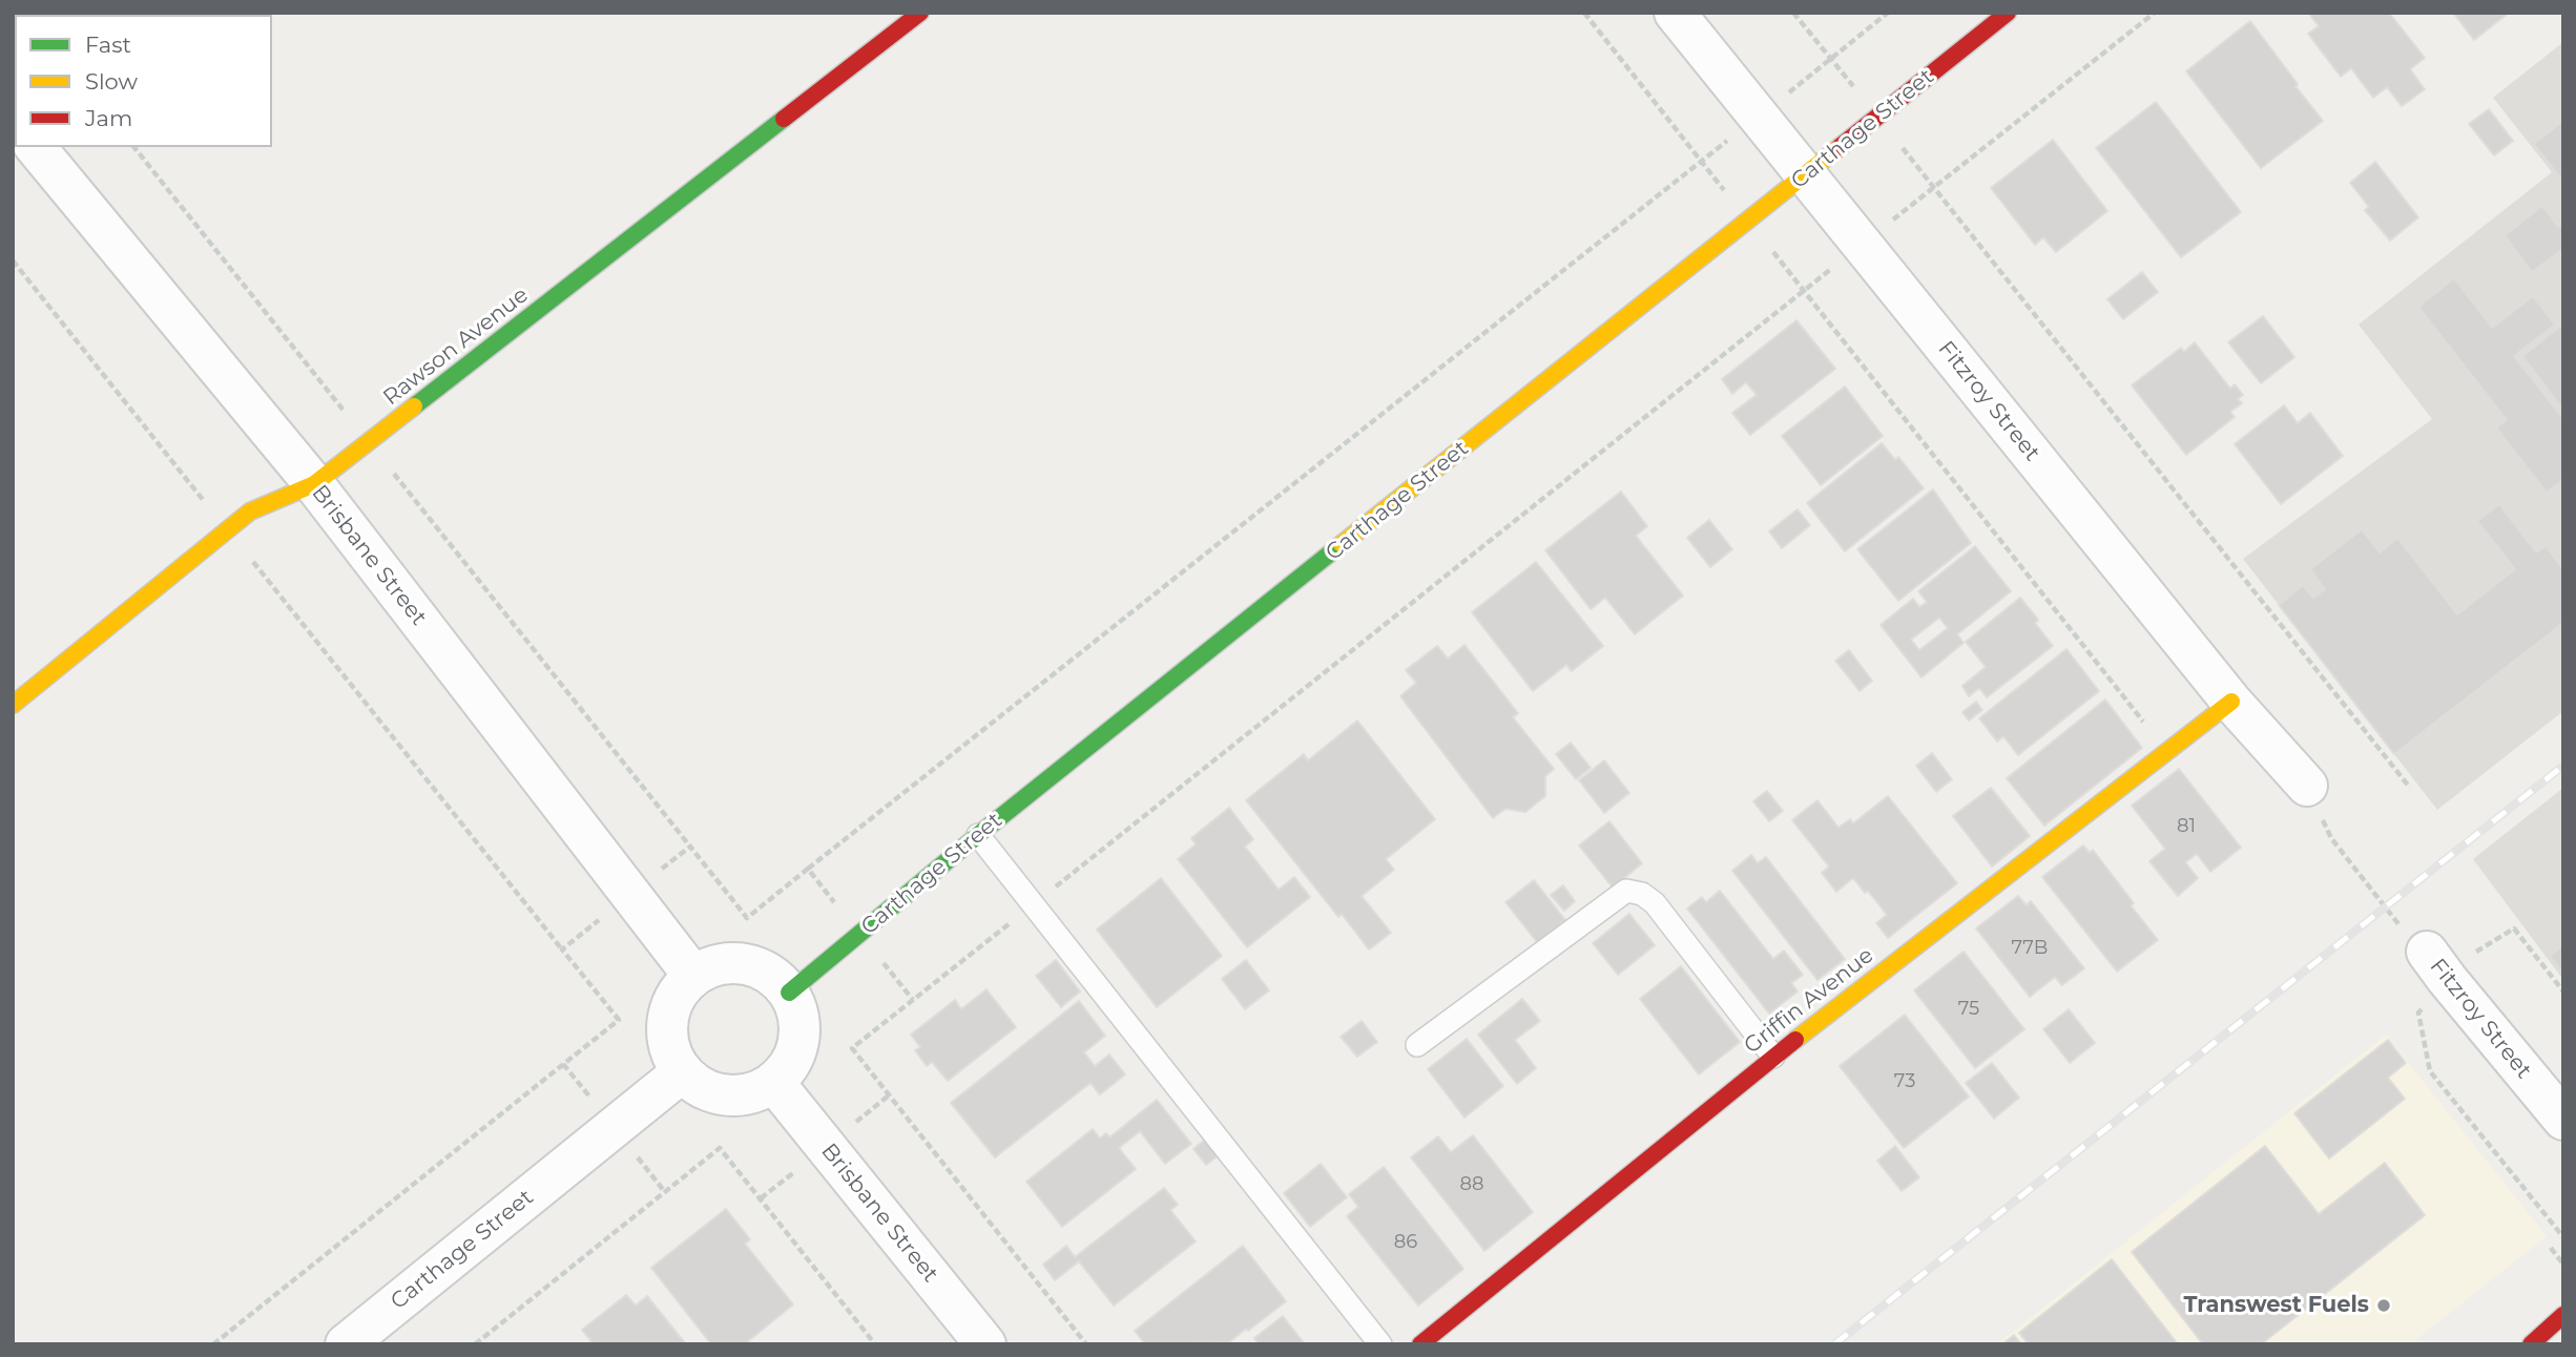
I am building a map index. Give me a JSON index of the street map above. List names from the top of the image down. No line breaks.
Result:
{"streets":{"street":["Carthage Street","Rawson Avenue","Fitzroy Street","Brisbane Street","Griffin Avenue"]},"crossings":[["Carthage Street","Fitzroy Street"],["Carthage Street","Brisbane Street"],["Rawson Avenue","Brisbane Street"],["Fitzroy Street","Griffin Avenue"]],"places":["Transwest Fuels"],"house_numbers":["81","77B","75","73","88","86"],"legend":["Fast","Slow","Jam"]}
